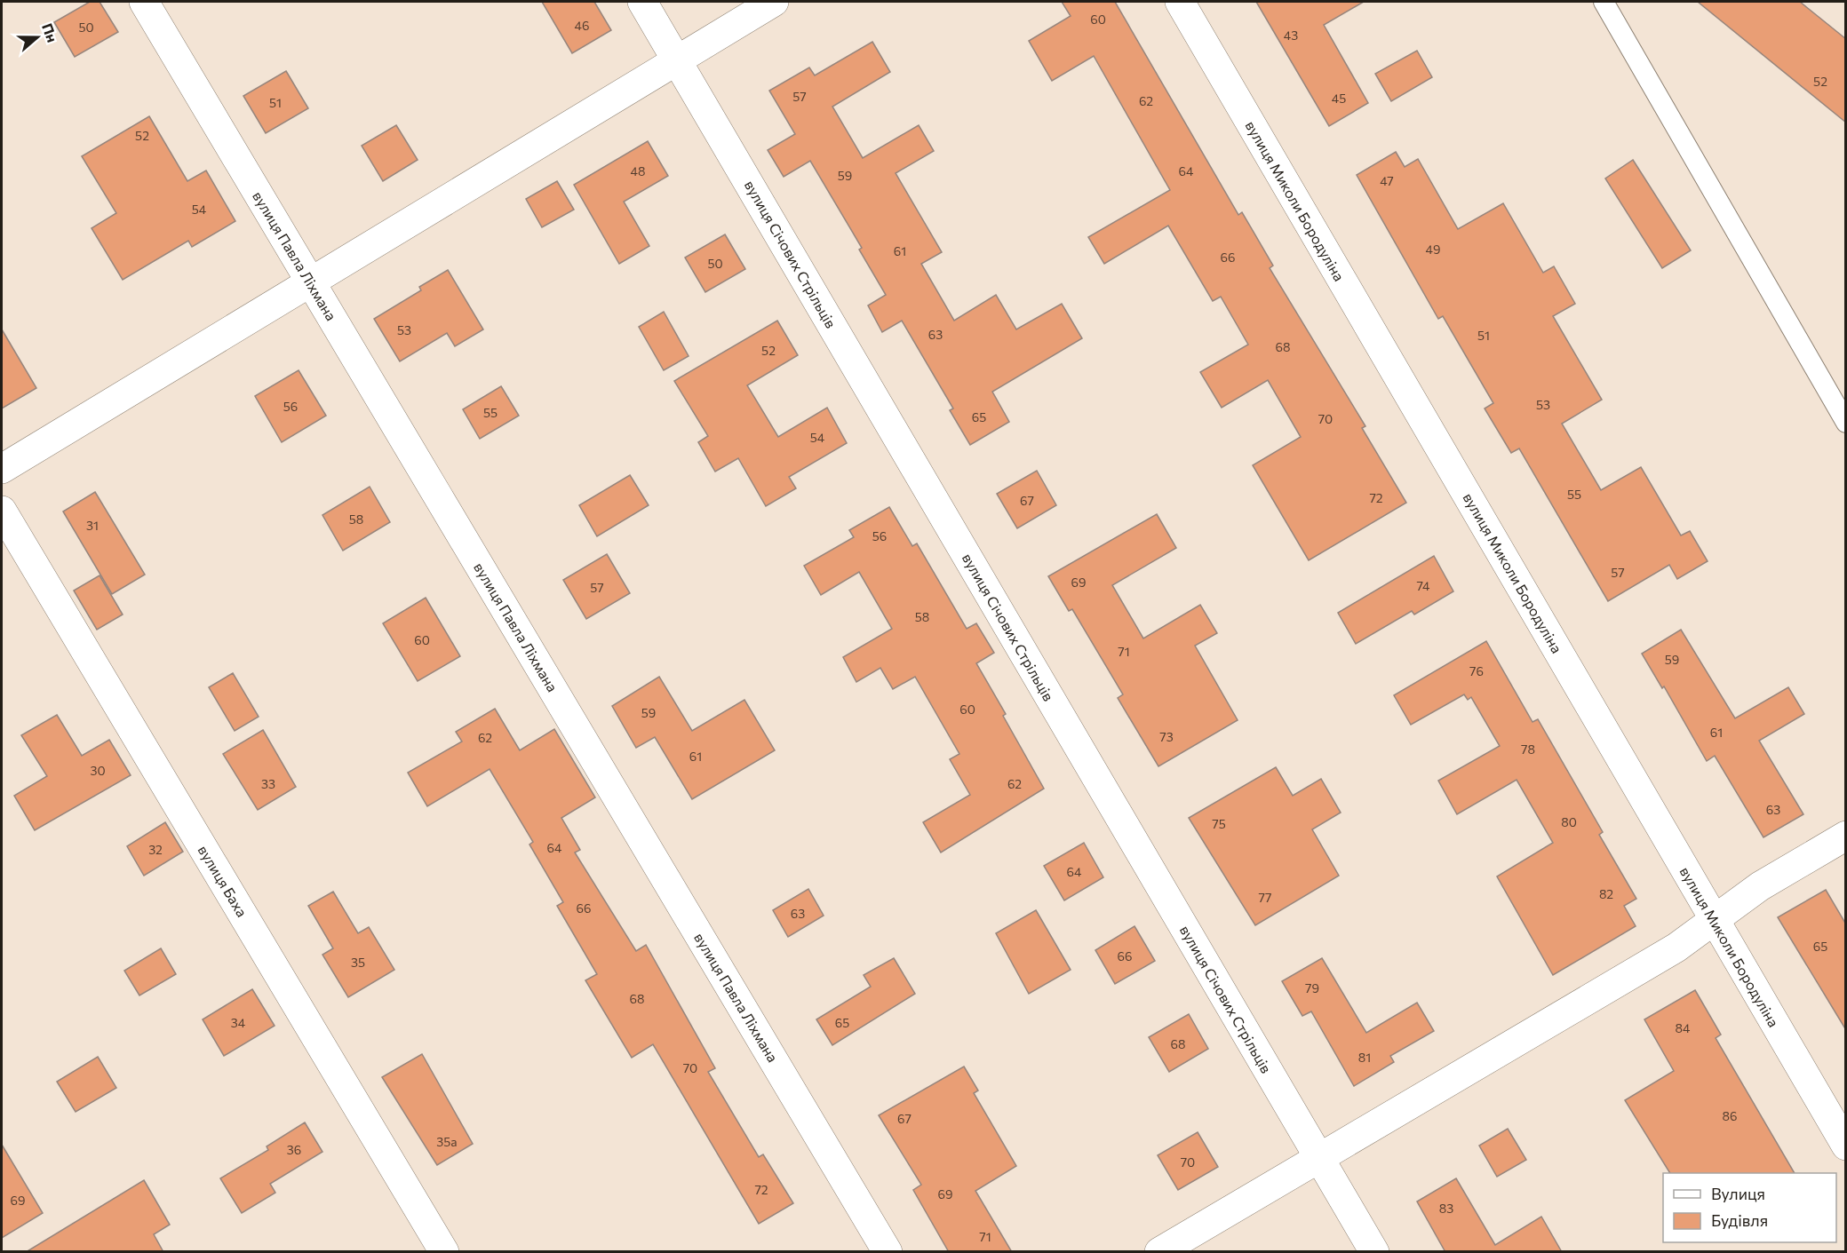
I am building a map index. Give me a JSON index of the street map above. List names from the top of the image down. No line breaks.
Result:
{"streets":{"street":["вулиця Миколи Бородуліна","вулиця Січових Стрільців","вулиця Павла Ліхмана","вулиця Баха"]},"house_numbers":["60","46","50","43","52","57","45","62","51","52","48","64","59","47","54","49","61","66","50","53","63","51","68","52","53","56","55","65","70","54","55","72","67","58","31","56","57","69","74","57","58","60","71","59","76","60","59","61","73","62","78","61","30","33","62","63","80","75","64","32","64","82","77","66","63","65","66","35","79","68","34","65","84","68","81","70","86","67","35а","36","70","72","69","69","83","71"],"legend":["Вулиця","Будівля"],"north":"right"}
